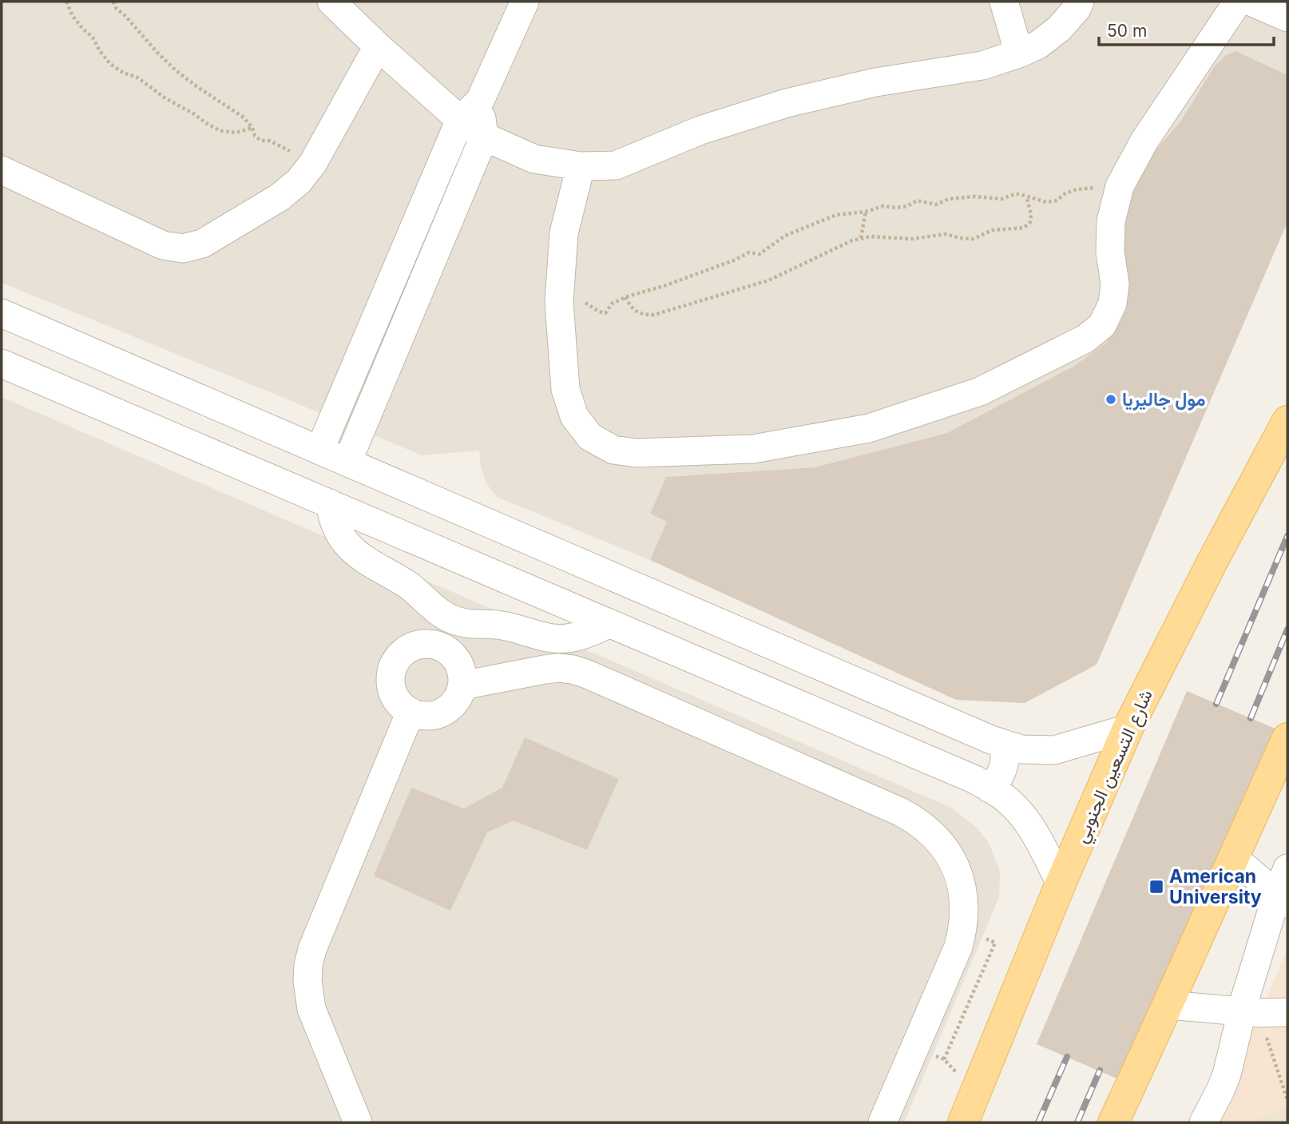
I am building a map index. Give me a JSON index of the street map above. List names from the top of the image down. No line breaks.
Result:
{"streets":{"main road":["شارع التسعين الجنوبي"]},"places":{"other":["مول جاليريا"],"transit":["American University"]},"scale_bar":"50 m"}
